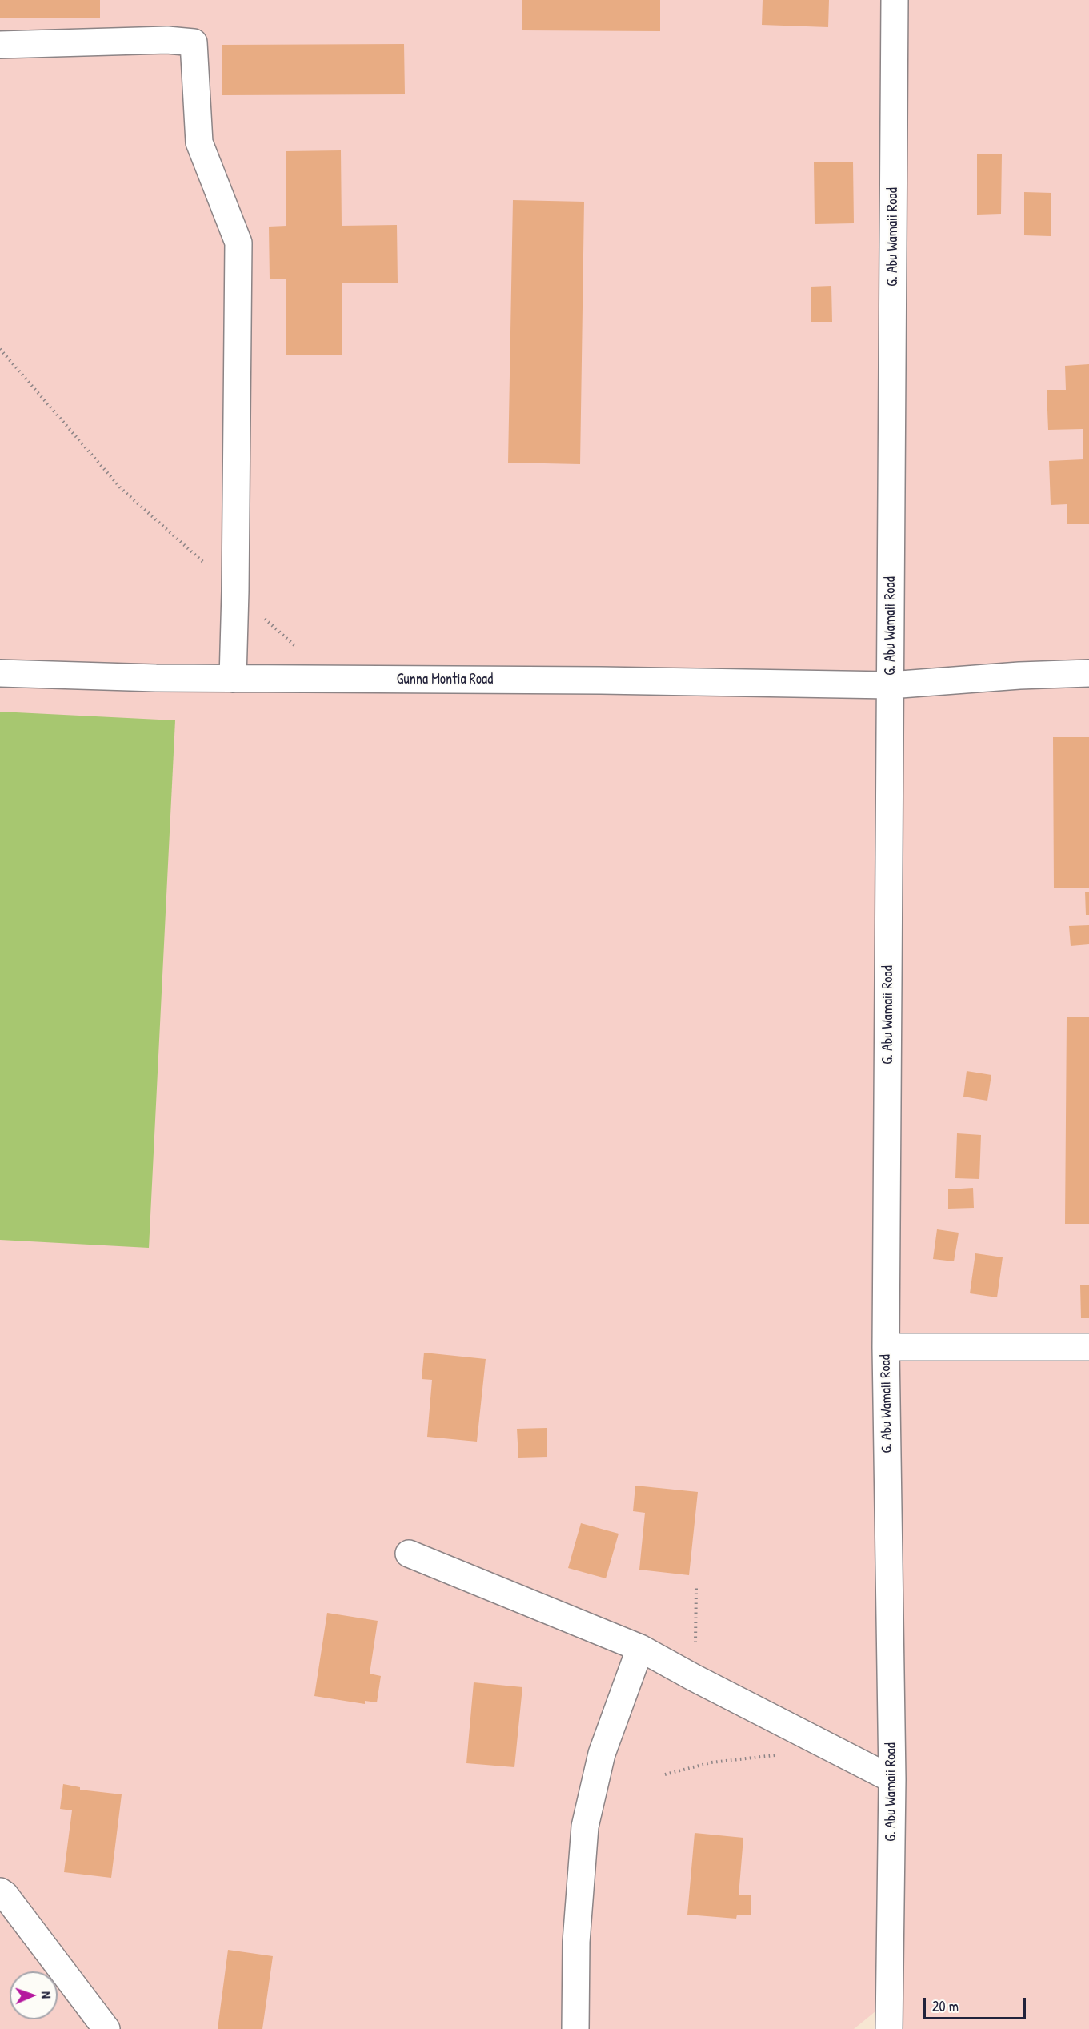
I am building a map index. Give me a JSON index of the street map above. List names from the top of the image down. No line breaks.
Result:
{"streets":{"street":["G. Abu Wamaii Road","Gunna Montia Road"]},"crossings":[["G. Abu Wamaii Road","Gunna Montia Road"]],"scale_bar":"20 m","north":"right"}
